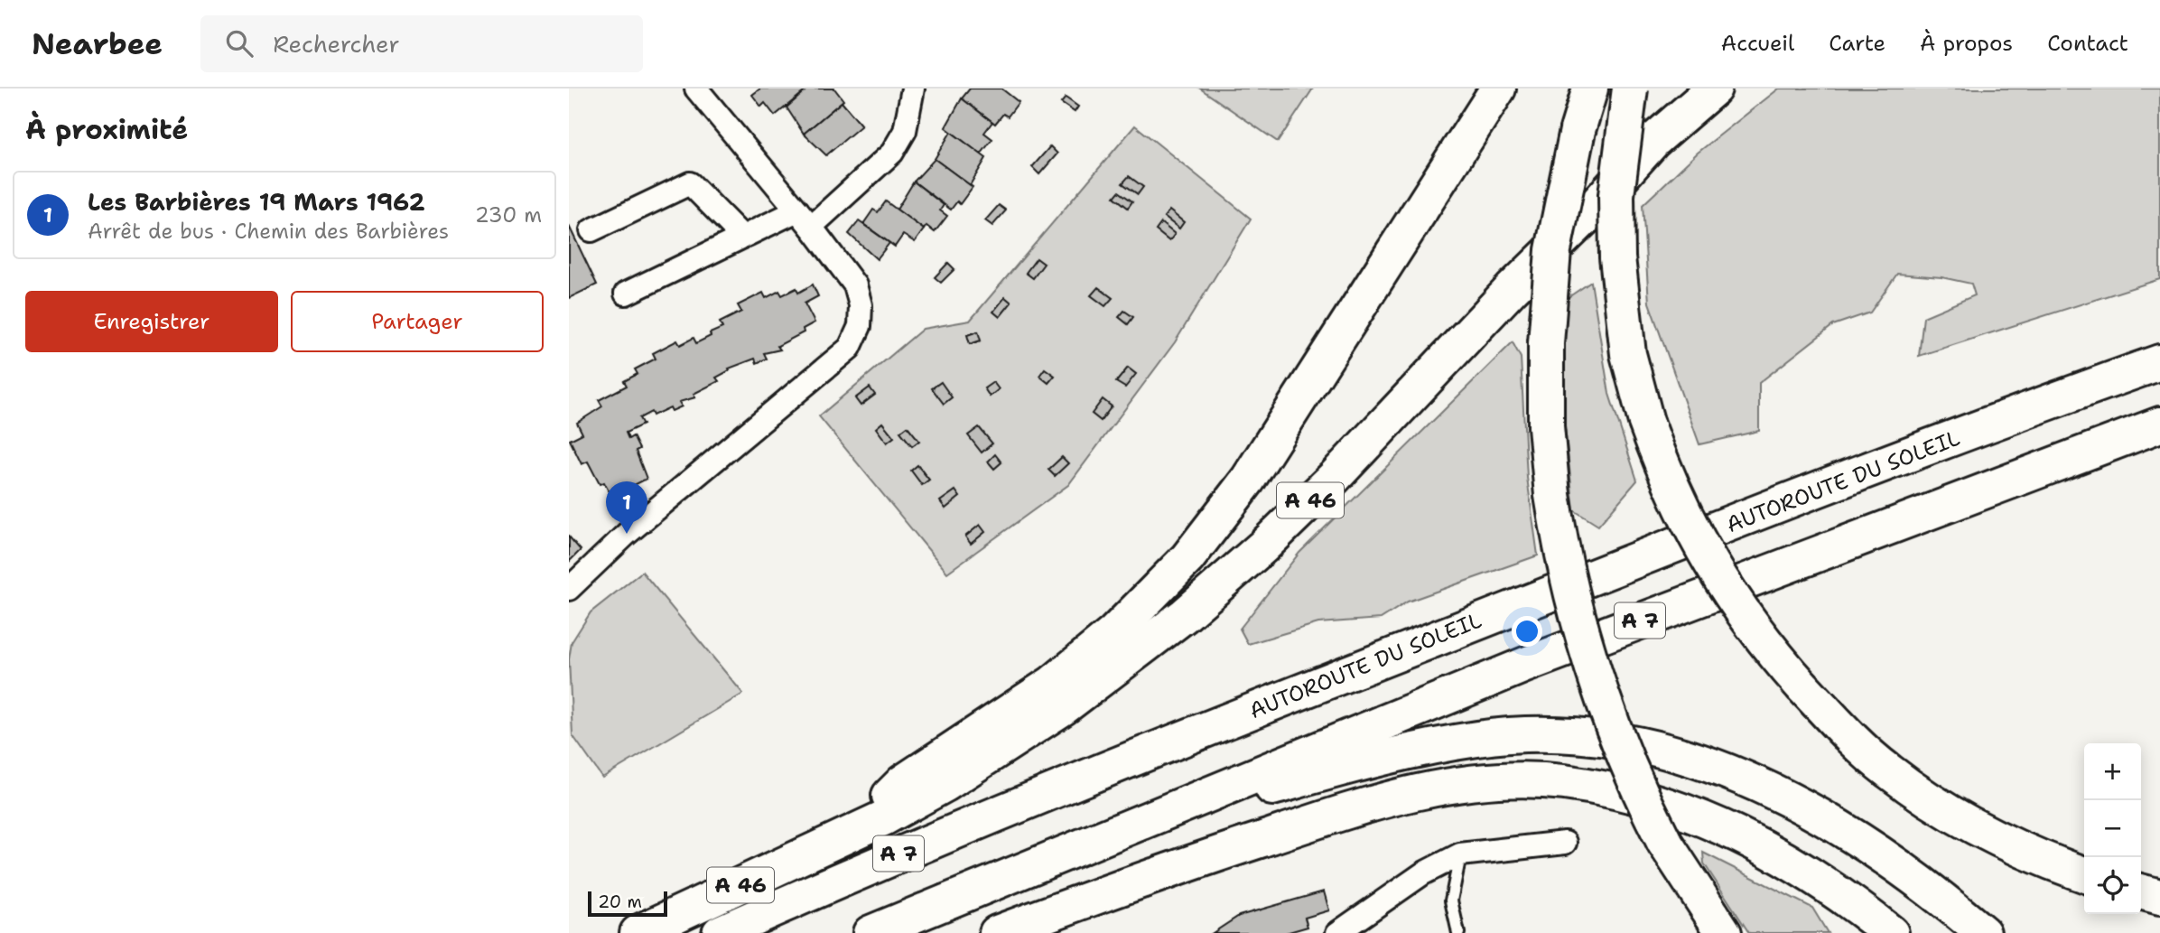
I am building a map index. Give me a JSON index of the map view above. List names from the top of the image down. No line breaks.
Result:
{"streets":{"highway":["AUTOROUTE DU SOLEIL","A 46","A 7"]},"scale_bar":"20 m","page":{"header":"Nearbee","search":"Rechercher","nav":["Accueil","Carte","À propos","Contact"],"heading":"À proximité","list":[{"mark":"1","name":"Les Barbières 19 Mars 1962","note":"Arrêt de bus · Chemin des Barbières","value":"230 m"}],"buttons":["Enregistrer","Partager"],"pins":"1","map_buttons":["+","−"],"scale":"20 m"}}
